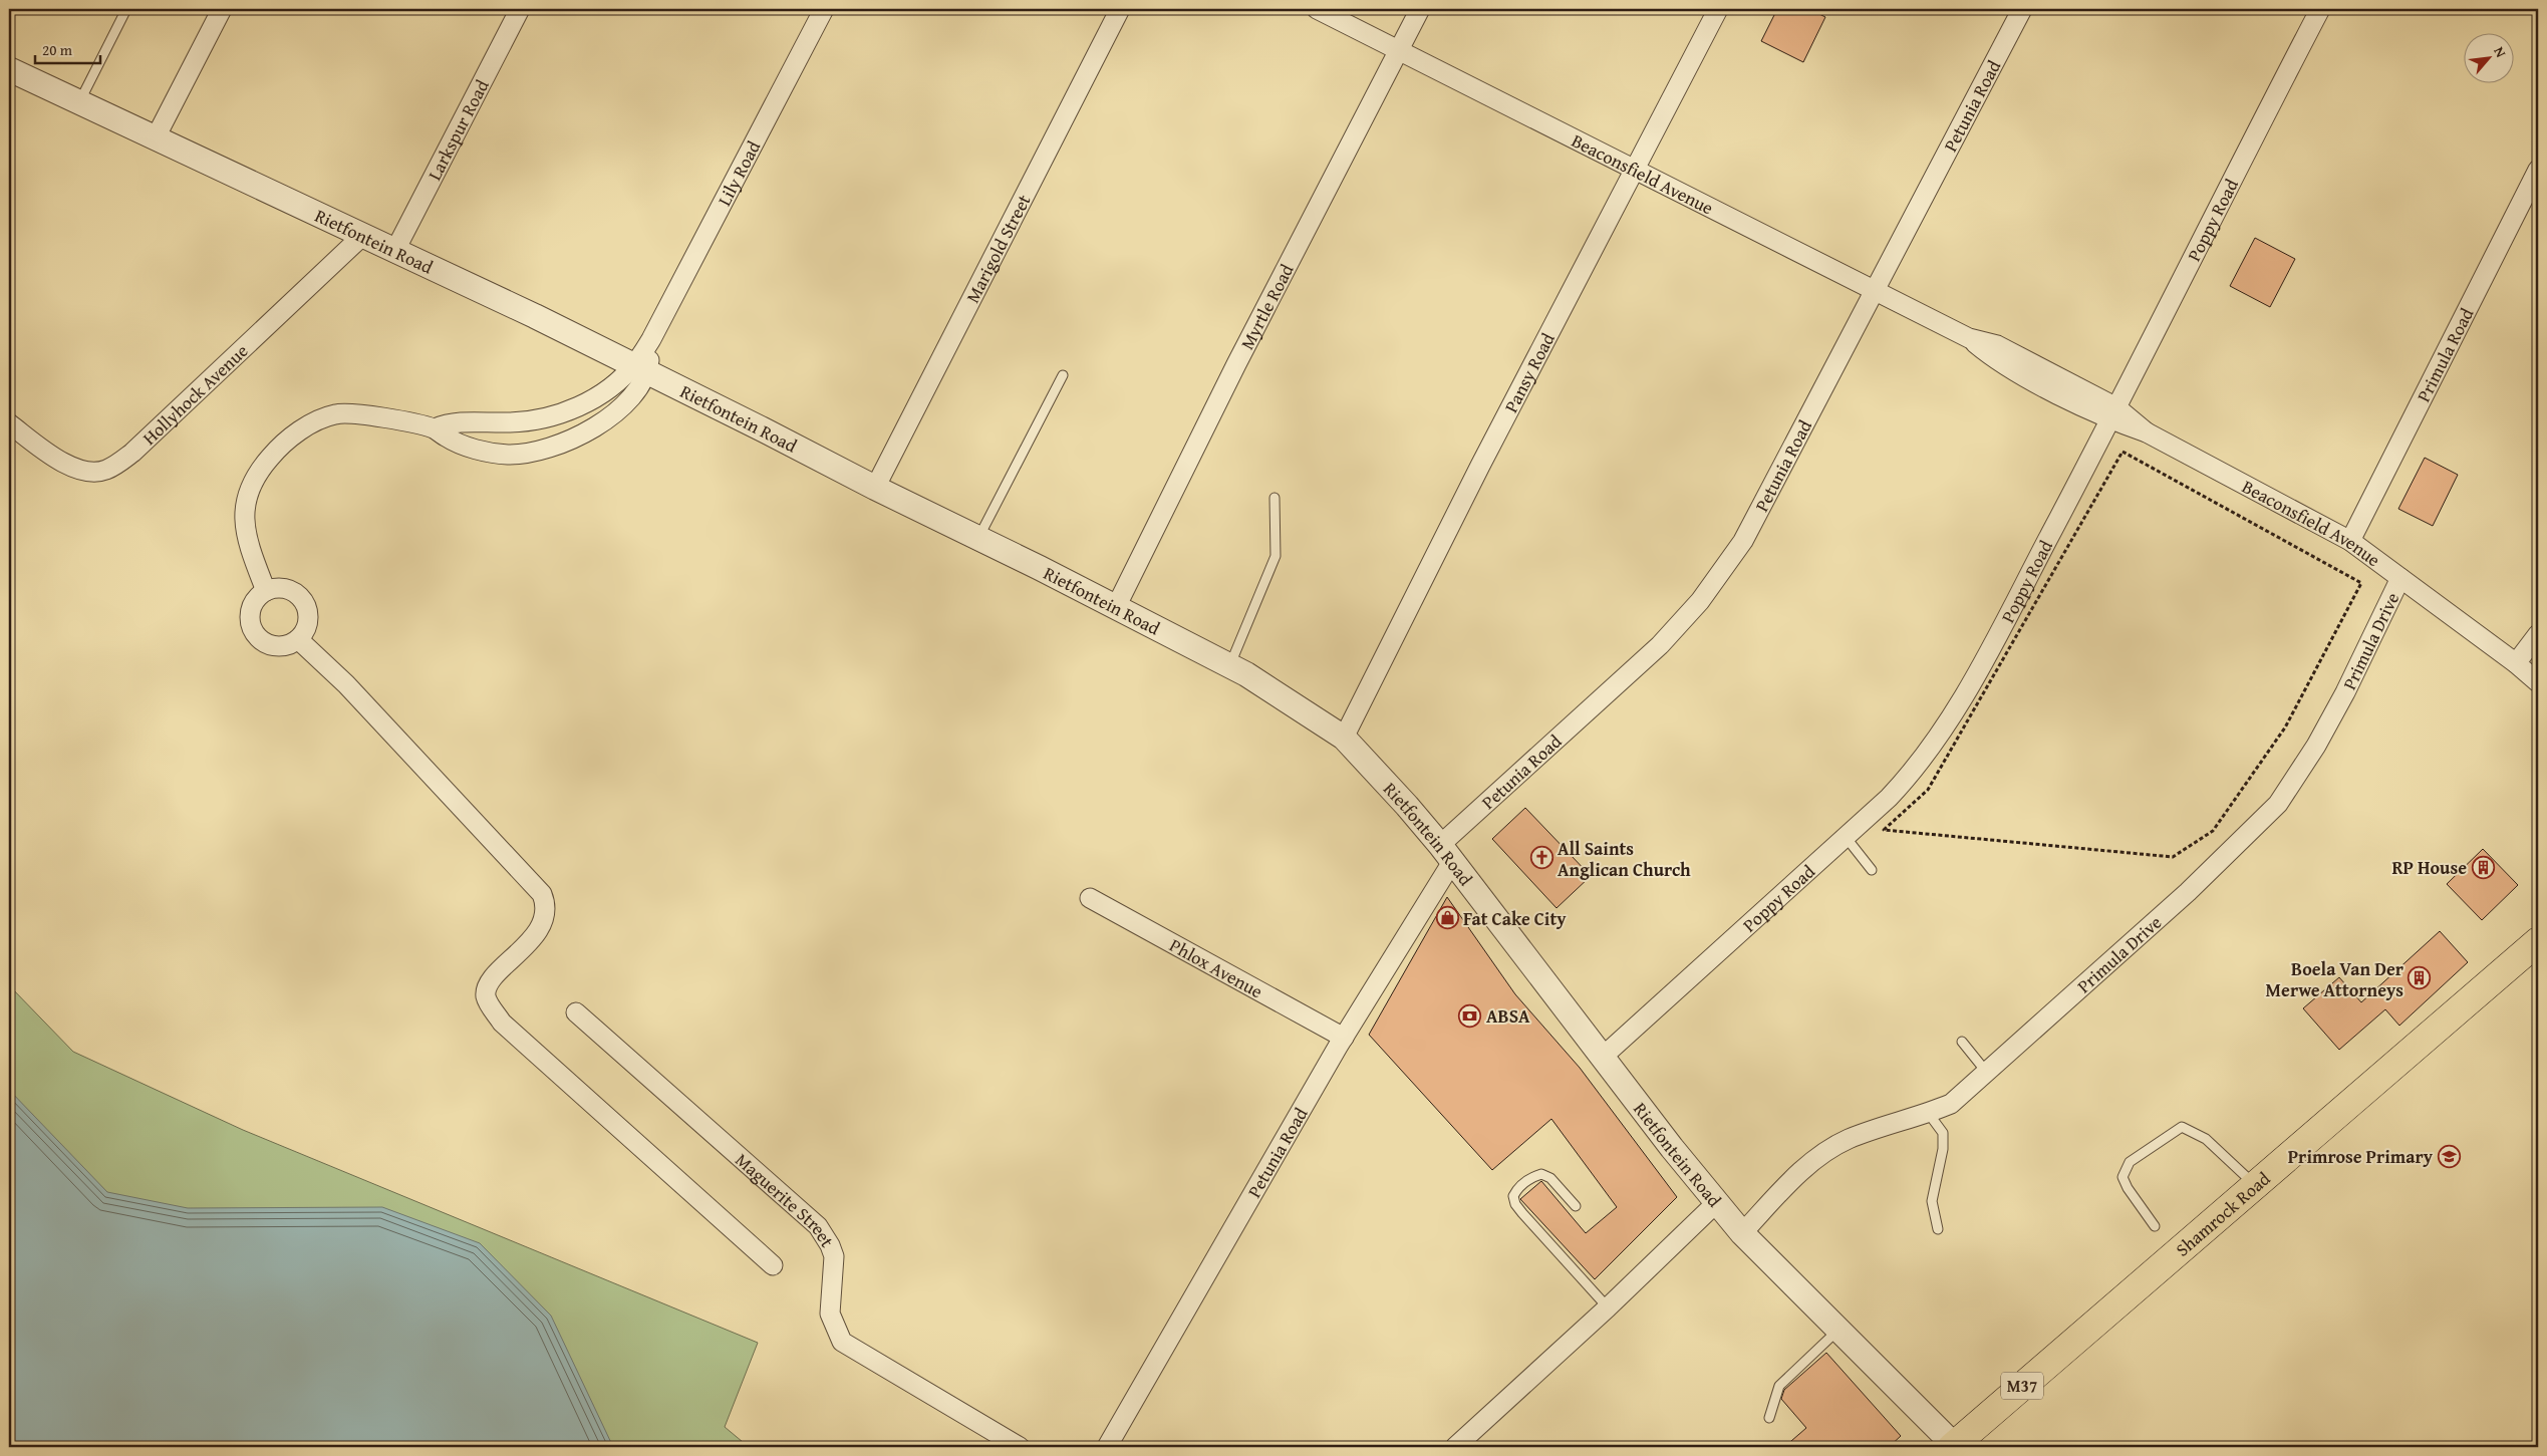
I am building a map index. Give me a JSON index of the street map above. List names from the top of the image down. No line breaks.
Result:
{"streets":{"main road":["Shamrock Road","M37"],"street":["Petunia Road","Larkspur Road","Lily Road","Beaconsfield Avenue","Poppy Road","Rietfontein Road","Marigold Street","Myrtle Road","Primula Road","Pansy Road","Hollyhock Avenue","Primula Drive","Phlox Avenue","Maguerite Street"]},"crossings":[["Petunia Road","Beaconsfield Avenue"],["Petunia Road","Rietfontein Road"],["Petunia Road","Phlox Avenue"],["Larkspur Road","Rietfontein Road"],["Lily Road","Rietfontein Road"],["Beaconsfield Avenue","Poppy Road"],["Beaconsfield Avenue","Myrtle Road"],["Beaconsfield Avenue","Primula Road"],["Beaconsfield Avenue","Pansy Road"],["Beaconsfield Avenue","Primula Drive"],["Poppy Road","Rietfontein Road"],["Rietfontein Road","Marigold Street"],["Rietfontein Road","Myrtle Road"],["Rietfontein Road","Pansy Road"],["Rietfontein Road","Hollyhock Avenue"],["Rietfontein Road","Primula Drive"],["Rietfontein Road","Shamrock Road"]],"places":{"church":["All Saints Anglican Church"],"building":["RP House","Boela Van Der Merwe Attorneys"],"shop":["Fat Cake City"],"bank":["ABSA"],"school or university":["Primrose Primary"]},"scale_bar":"20 m","north":"top right"}
